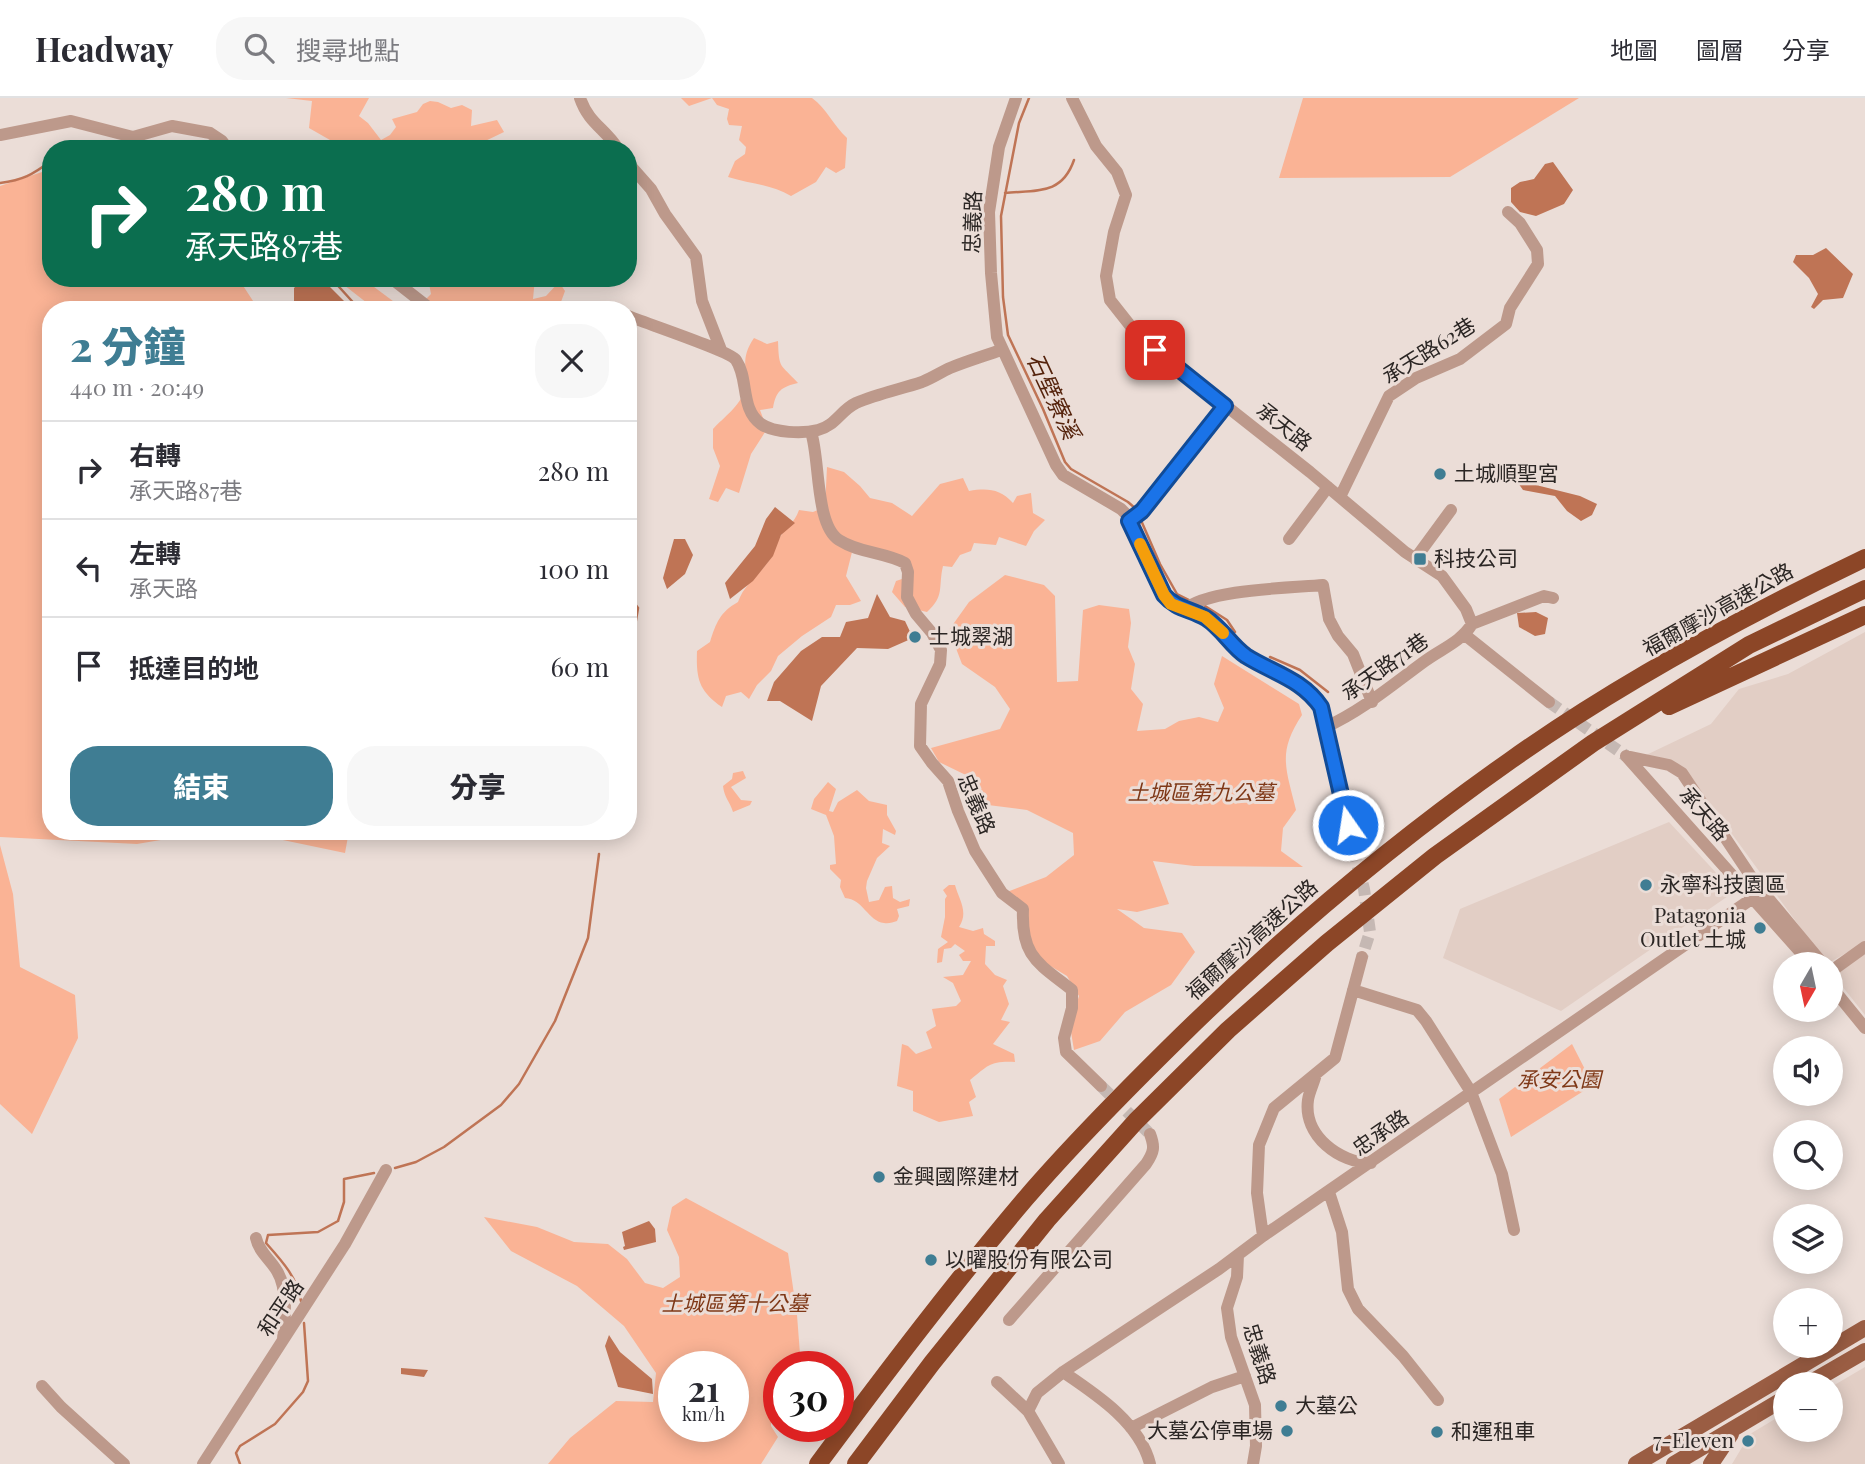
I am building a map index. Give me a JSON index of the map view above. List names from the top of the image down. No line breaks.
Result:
{"streets":{"highway":["福爾摩沙高速公路"],"street":["忠義路","承天路62巷","承天路","承天路71巷","忠承路","和平路"]},"crossings":[["忠義路","承天路71巷"],["忠義路","忠承路"],["承天路62巷","承天路"],["承天路","承天路71巷"],["承天路","忠承路"]],"water":["石壁寮溪"],"parks":["土城區第九公墓","承安公園","土城區第十公墓"],"places":{"other":["土城順聖宮","土城翠湖","永寧科技園區","Patagonia Outlet 土城","金興國際建材","以曜股份有限公司","大墓公","大墓公停車場","和運租車","7-Eleven"],"transit":["科技公司"]},"north":"bottom","page":{"header":"Headway","search":"搜尋地點","nav":["地圖","圖層","分享"],"turn":["280 m","承天路87巷"],"heading":["2 分鐘","440 m · 20:49"],"list":[{"name":"右轉","note":"承天路87巷","value":"280 m"},{"name":"左轉","note":"承天路","value":"100 m"},{"name":"抵達目的地","value":"60 m"}],"buttons":["結束","分享"],"map_buttons":["+","−"],"speed":"21 km/h","limit":"30"}}
